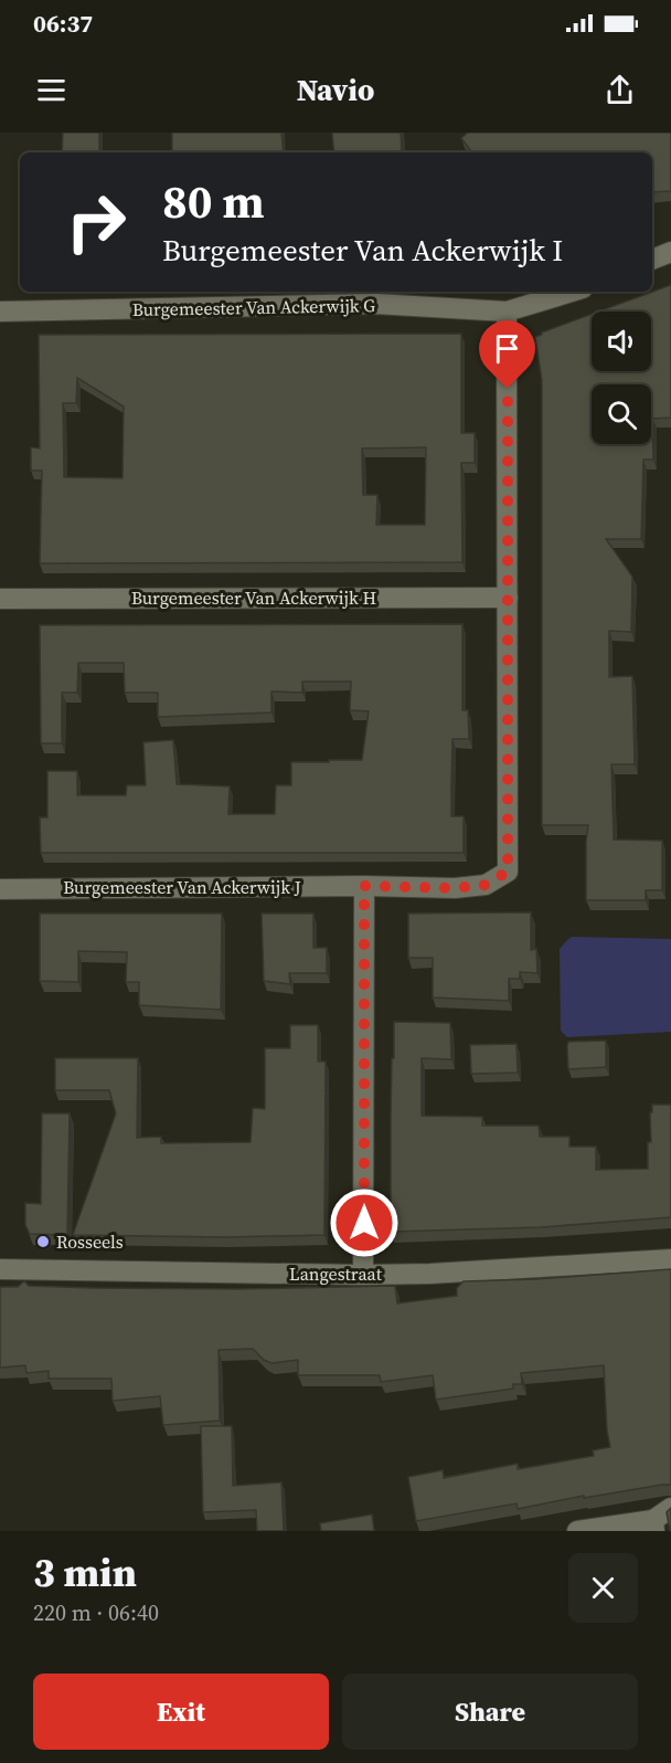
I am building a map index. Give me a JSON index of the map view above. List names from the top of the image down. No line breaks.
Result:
{"streets":{"street":["Burgemeester Van Ackerwijk G","Burgemeester Van Ackerwijk H","Burgemeester Van Ackerwijk J","Langestraat"]},"crossings":[["Burgemeester Van Ackerwijk H","Burgemeester Van Ackerwijk J"]],"places":["Rosseels"],"page":{"status":"06:37","header":"Navio","turn":["80 m","Burgemeester Van Ackerwijk I"],"heading":["3 min","220 m · 06:40"],"buttons":["Exit","Share"]}}
